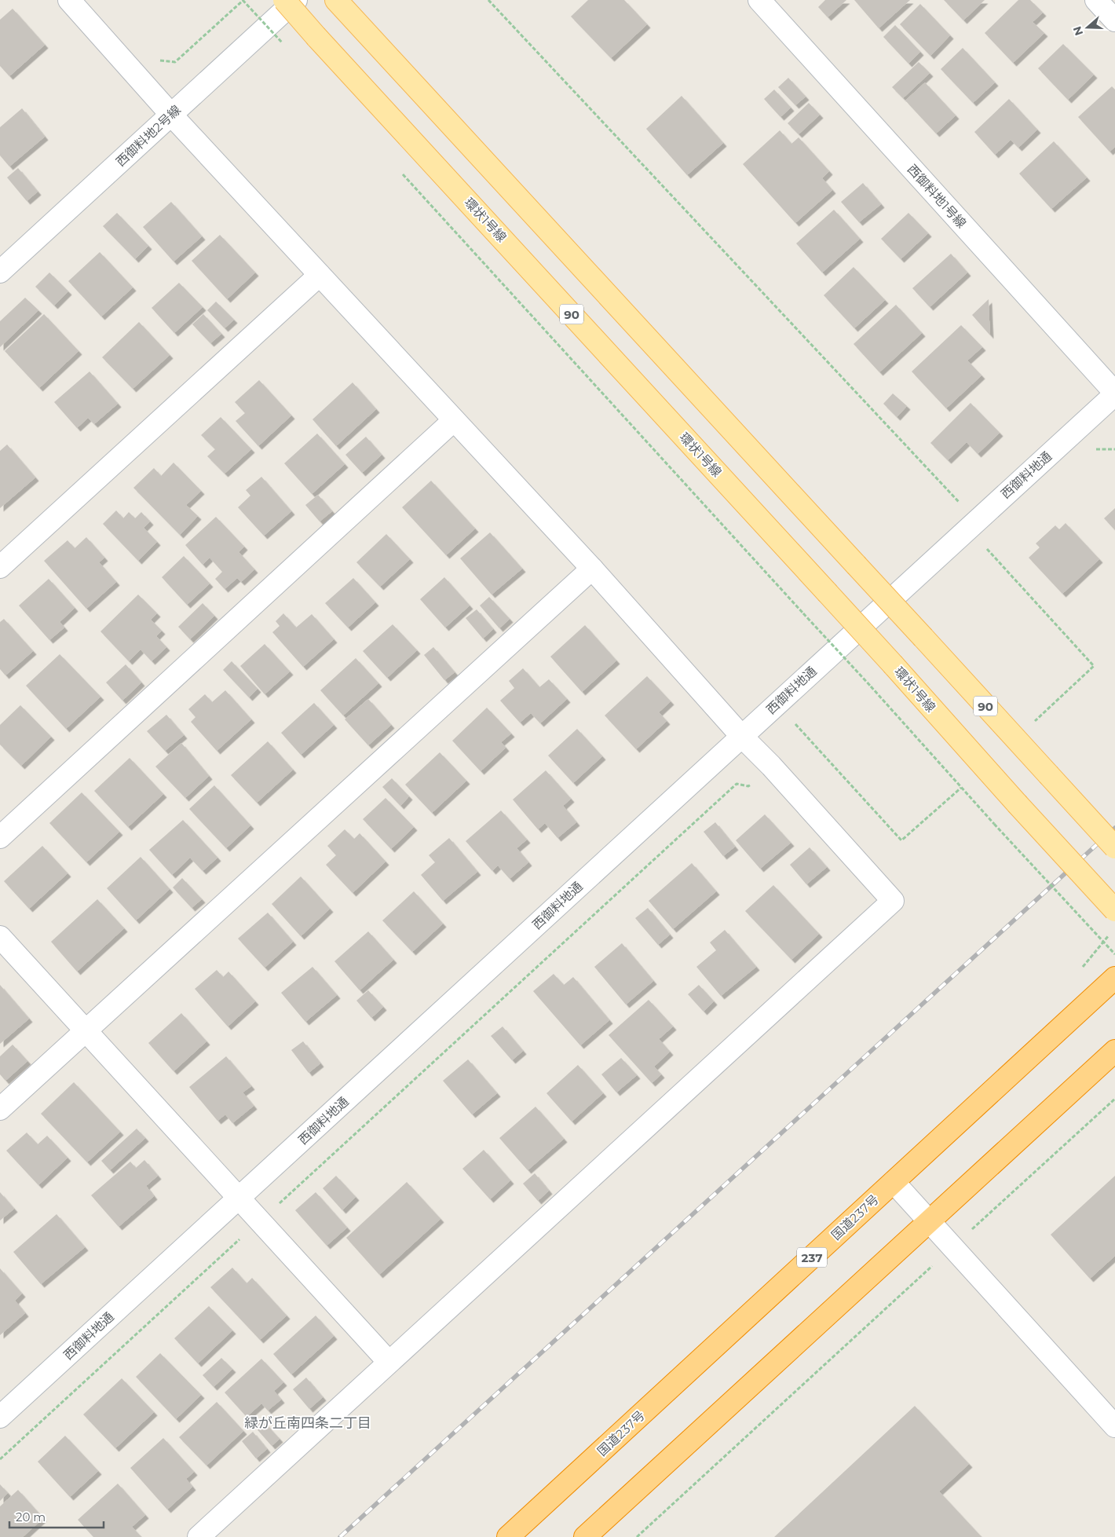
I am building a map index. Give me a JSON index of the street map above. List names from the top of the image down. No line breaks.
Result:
{"streets":{"highway":["国道237号","237"],"main road":["環状1号線","90"],"street":["西御料地2号線","西御料地1号線","西御料地通"]},"crossings":[["西御料地1号線","西御料地通"]],"districts":["緑が丘南四条二丁目"],"scale_bar":"20 m","north":"left"}
